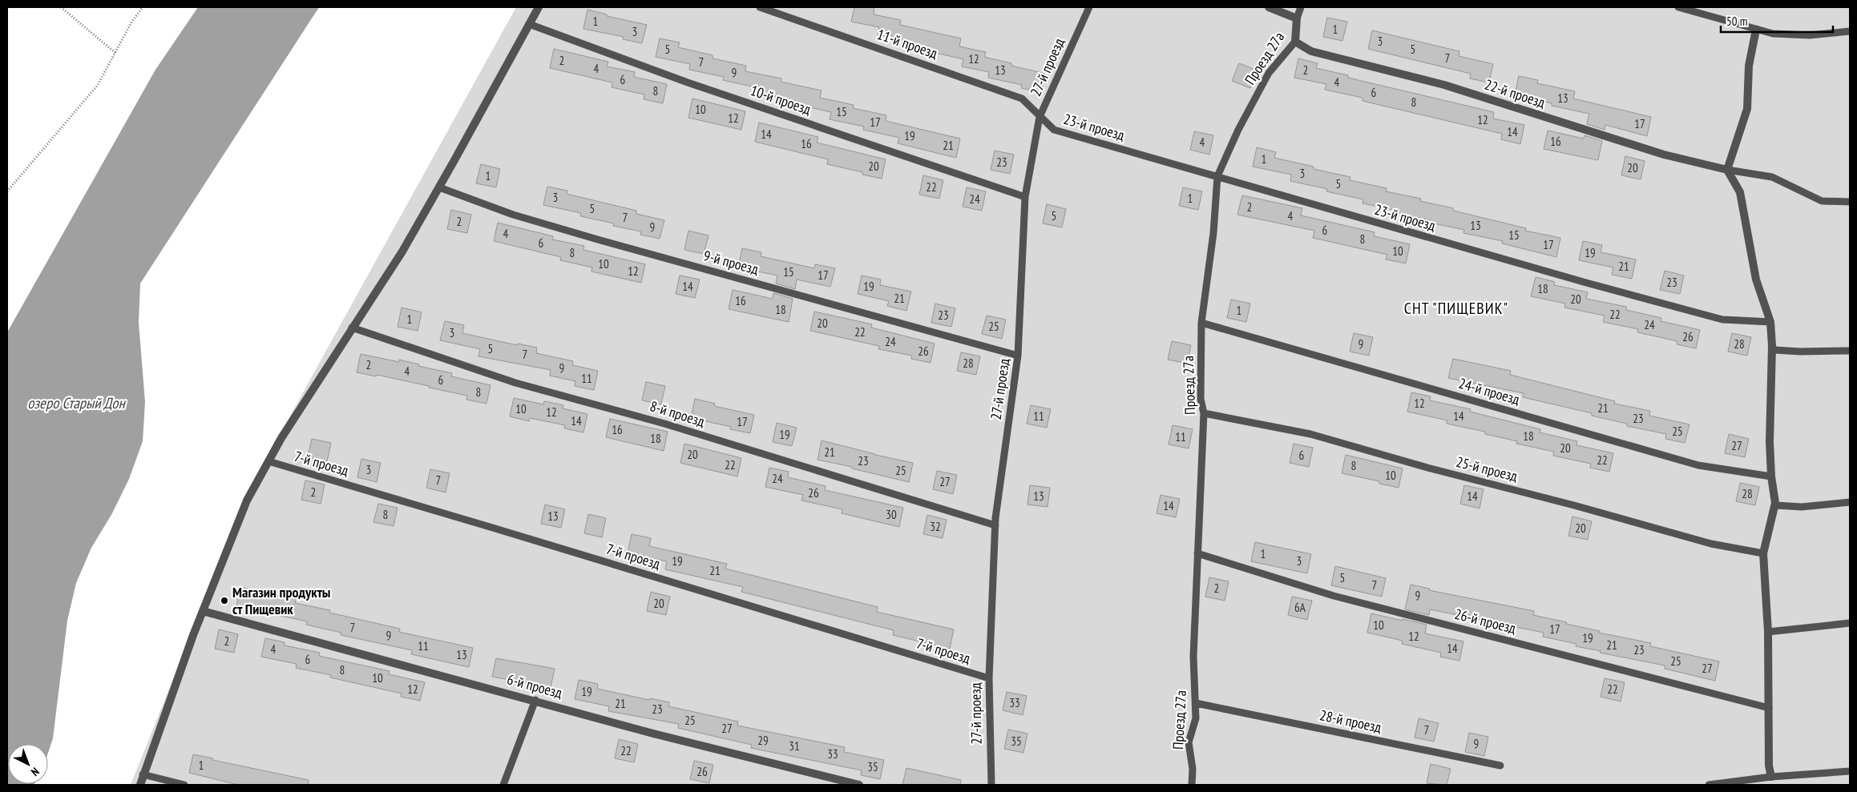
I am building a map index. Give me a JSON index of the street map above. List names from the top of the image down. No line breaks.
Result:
{"streets":{"street":["Проезд 27а","22-й проезд","6-й проезд"],"lane":["11-й проезд","27-й проезд","10-й проезд","23-й проезд","9-й проезд","24-й проезд","8-й проезд","7-й проезд","25-й проезд","26-й проезд","28-й проезд"]},"crossings":[["11-й проезд","27-й проезд"],["11-й проезд","23-й проезд"],["Проезд 27а","22-й проезд"],["Проезд 27а","23-й проезд"],["Проезд 27а","24-й проезд"],["Проезд 27а","25-й проезд"],["Проезд 27а","26-й проезд"],["Проезд 27а","28-й проезд"],["27-й проезд","10-й проезд"],["27-й проезд","23-й проезд"],["27-й проезд","9-й проезд"],["27-й проезд","8-й проезд"],["27-й проезд","7-й проезд"]],"districts":["СНТ \"ПИЩЕВИК\""],"water":["озеро Старый Дон"],"places":["Магазин продукты ст Пищевик"],"house_numbers":["1","1","3","3","5","5","7","12","2","7","4","13","2","9","6","4","8","6","13","8","10","15","12","12","17","17","14","14","19","16","4","16","21","1","23","20","20","3","1","5","22","3","1","24","2","5","5","4","7","2","13","9","6","4","15","8","6","17","10","8","19","10","21","12","15","17","23","14","19","18","21","20","16","18","1","22","23","1","20","24","25","22","3","26","24","9","28","5","26","7","28","2","9","4","11","6","8","12","21","10","12","11","14","23","14","17","16","25","19","18","11","18","27","20","21","20","6","22","23","22","8","3","25","10","24","7","27","2","26","28","13","14","14","8","30","13","32","20","1","19","3","21","5","7","2","9","20","6А","10","7","17","9","12","19","2","21","11","14","4","23","13","6","25","27","8","10","12","22","19","33","21","23","25","27","7","29","35","9","31","22","33","1","35","26"],"scale_bar":"50 m","north":"bottom right"}
